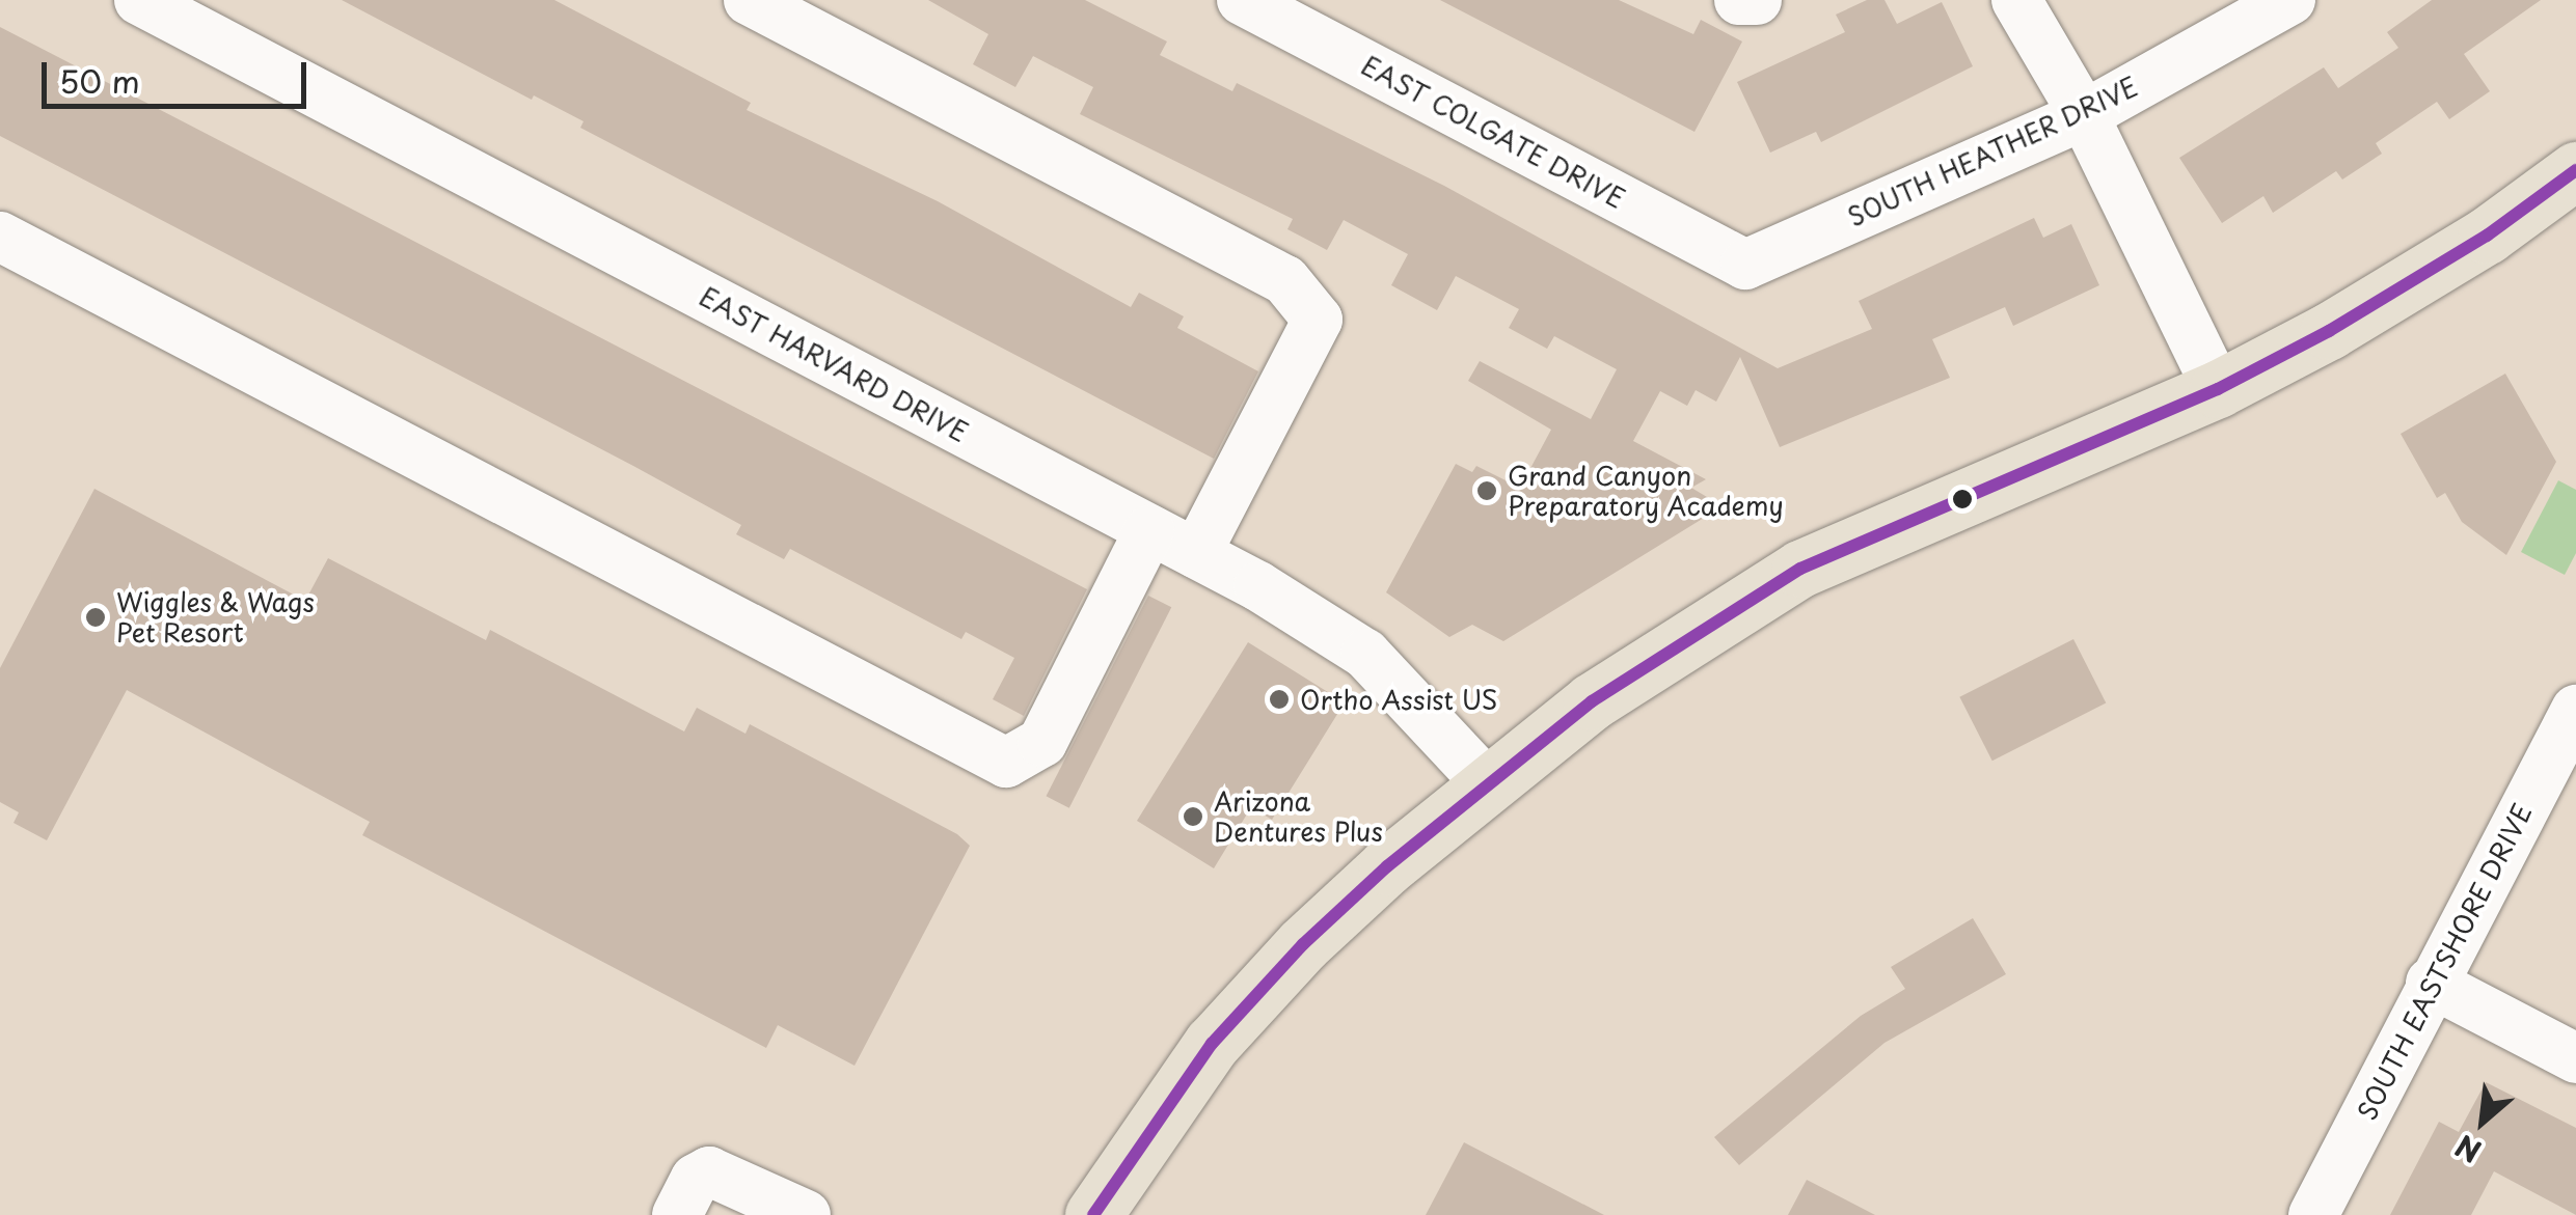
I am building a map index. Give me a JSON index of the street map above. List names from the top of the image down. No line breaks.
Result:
{"streets":{"street":["EAST COLGATE DRIVE","SOUTH HEATHER DRIVE","EAST HARVARD DRIVE","SOUTH EASTSHORE DRIVE"]},"crossings":[["EAST COLGATE DRIVE","SOUTH HEATHER DRIVE"]],"places":["Grand Canyon Preparatory Academy","Wiggles & Wags Pet Resort","Ortho Assist US","Arizona Dentures Plus"],"scale_bar":"50 m","north":"bottom left"}
